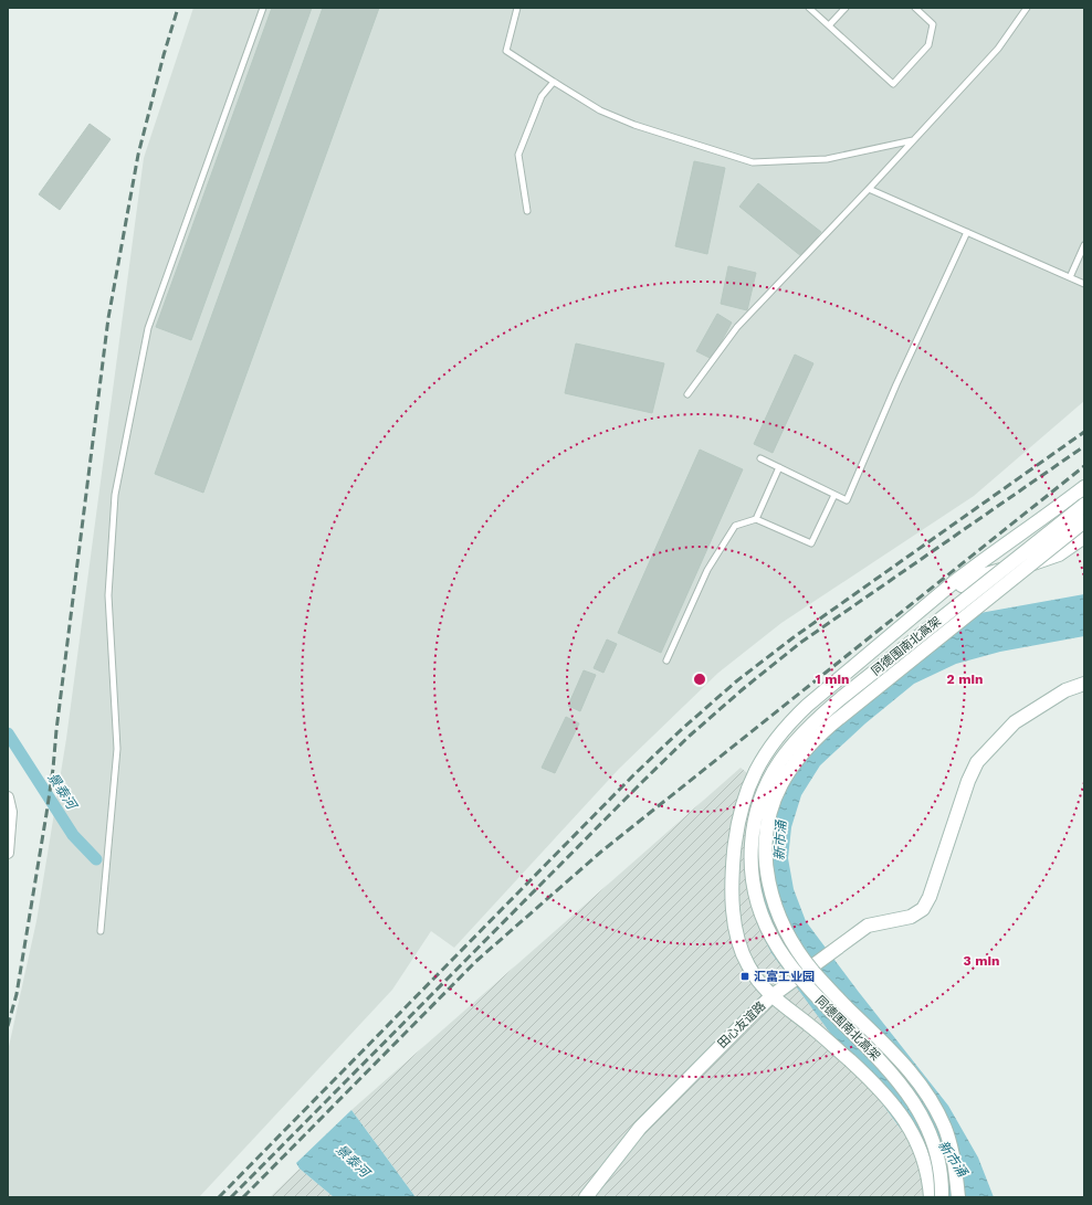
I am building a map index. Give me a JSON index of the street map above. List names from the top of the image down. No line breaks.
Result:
{"streets":{"street":["同德围南北高架","田心友谊路"]},"water":["景泰河","新市涌"],"places":{"transit":["汇富工业园"]},"rings":["1 min","2 min","3 min"]}
